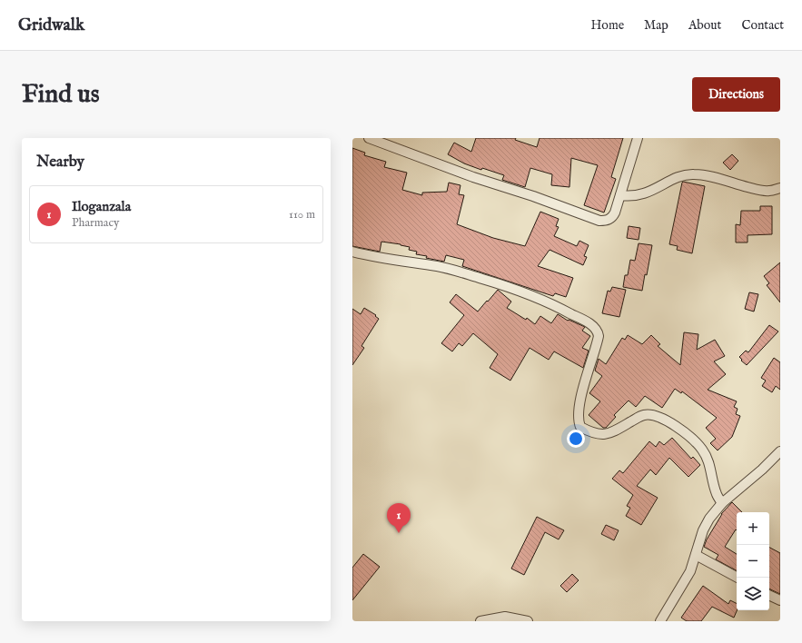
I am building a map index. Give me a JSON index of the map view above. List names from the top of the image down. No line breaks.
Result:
{"page":{"header":"Gridwalk","nav":["Home","Map","About","Contact"],"buttons":"Directions","title":"Find us","heading":"Nearby","list":[{"mark":"1","name":"Iloganzala","note":"Pharmacy","value":"110 m"}],"pins":"1","map_buttons":["+","−"]}}
